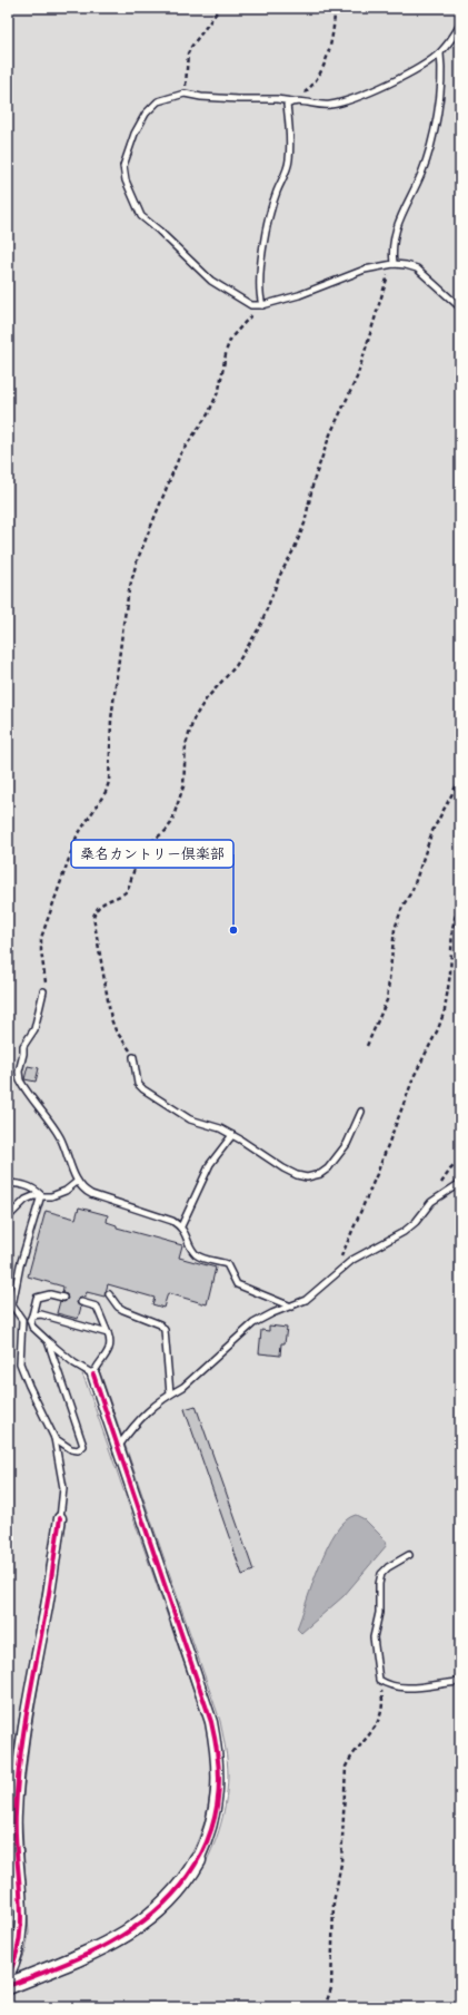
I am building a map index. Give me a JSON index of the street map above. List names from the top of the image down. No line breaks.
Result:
{"places":["桑名カントリー倶楽部"]}
